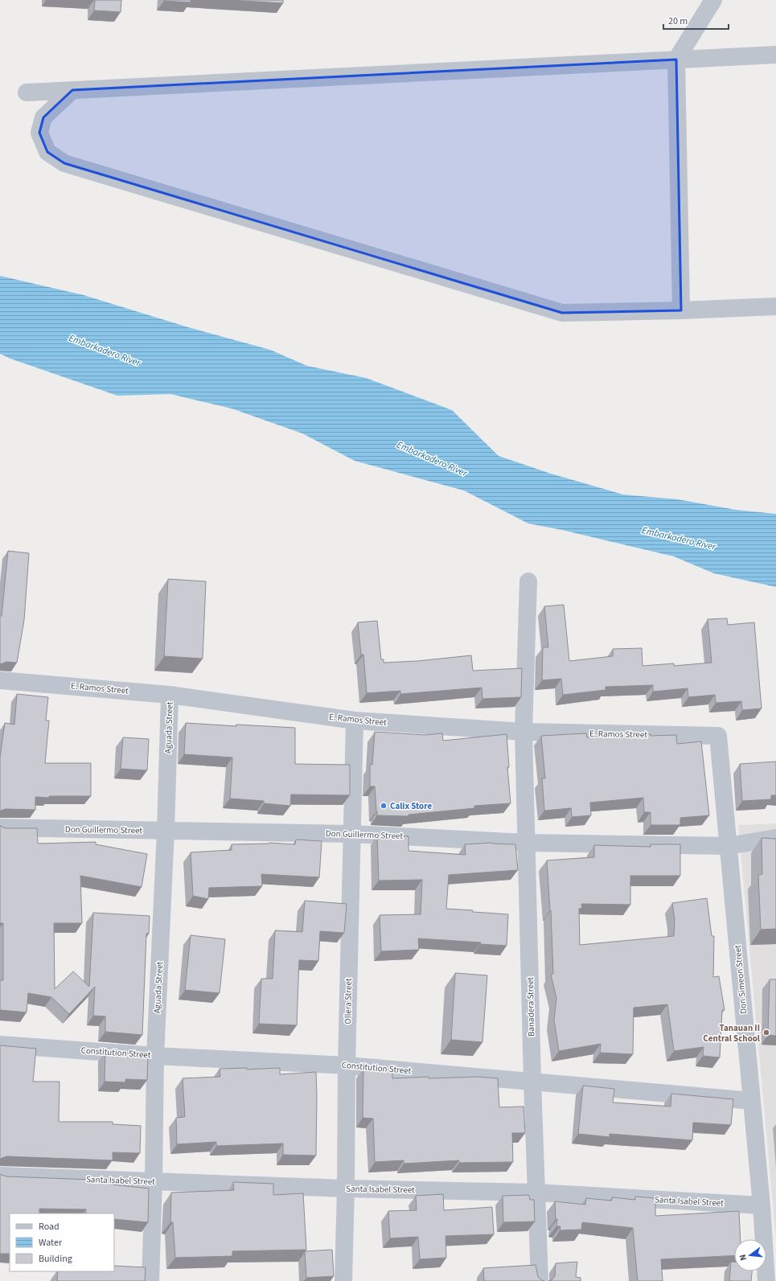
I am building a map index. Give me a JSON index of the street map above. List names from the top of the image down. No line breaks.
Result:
{"streets":{"street":["E. Ramos Street","Aguada Street","Don Guillermo Street","Don Simeon Street","Ollera Street","Banadera Street","Constitution Street","Santa Isabel Street"]},"crossings":[["E. Ramos Street","Aguada Street"],["E. Ramos Street","Don Simeon Street"],["E. Ramos Street","Ollera Street"],["E. Ramos Street","Banadera Street"],["Aguada Street","Don Guillermo Street"],["Aguada Street","Constitution Street"],["Aguada Street","Santa Isabel Street"],["Don Guillermo Street","Don Simeon Street"],["Don Guillermo Street","Ollera Street"],["Don Guillermo Street","Banadera Street"],["Don Simeon Street","Constitution Street"],["Don Simeon Street","Santa Isabel Street"],["Ollera Street","Constitution Street"],["Ollera Street","Santa Isabel Street"],["Banadera Street","Constitution Street"],["Banadera Street","Santa Isabel Street"]],"water":["Embarkadero River"],"places":["Calix Store","Tanauan II Central School"],"legend":["Road","Water","Building"],"scale_bar":"20 m","north":"left"}
